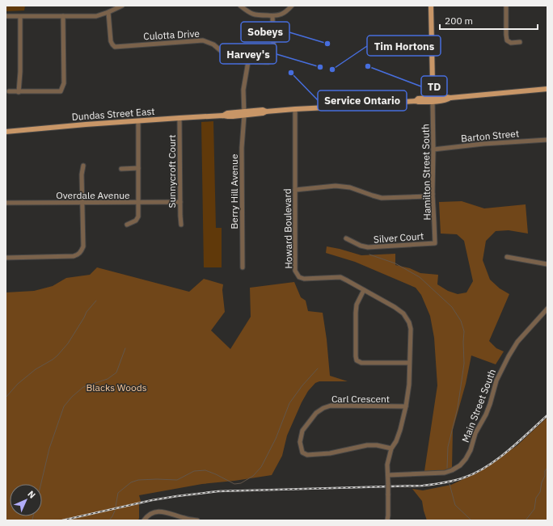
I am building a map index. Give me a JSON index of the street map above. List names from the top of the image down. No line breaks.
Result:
{"streets":{"main road":["Dundas Street East"],"street":["Culotta Drive","Barton Street","Sunnycroft Court","Hamilton Street South","Berry Hill Avenue","Overdale Avenue","Howard Boulevard","Silver Court","Carl Crescent","Main Street South"]},"crossings":[["Culotta Drive","Berry Hill Avenue"],["Dundas Street East","Sunnycroft Court"],["Dundas Street East","Hamilton Street South"],["Dundas Street East","Berry Hill Avenue"],["Dundas Street East","Howard Boulevard"],["Barton Street","Hamilton Street South"],["Sunnycroft Court","Overdale Avenue"],["Hamilton Street South","Silver Court"],["Howard Boulevard","Carl Crescent"],["Howard Boulevard","Main Street South"]],"parks":["Blacks Woods"],"places":["Sobeys","TD","Harvey's","Tim Hortons","Service Ontario"],"scale_bar":"200 m","north":"top right"}
